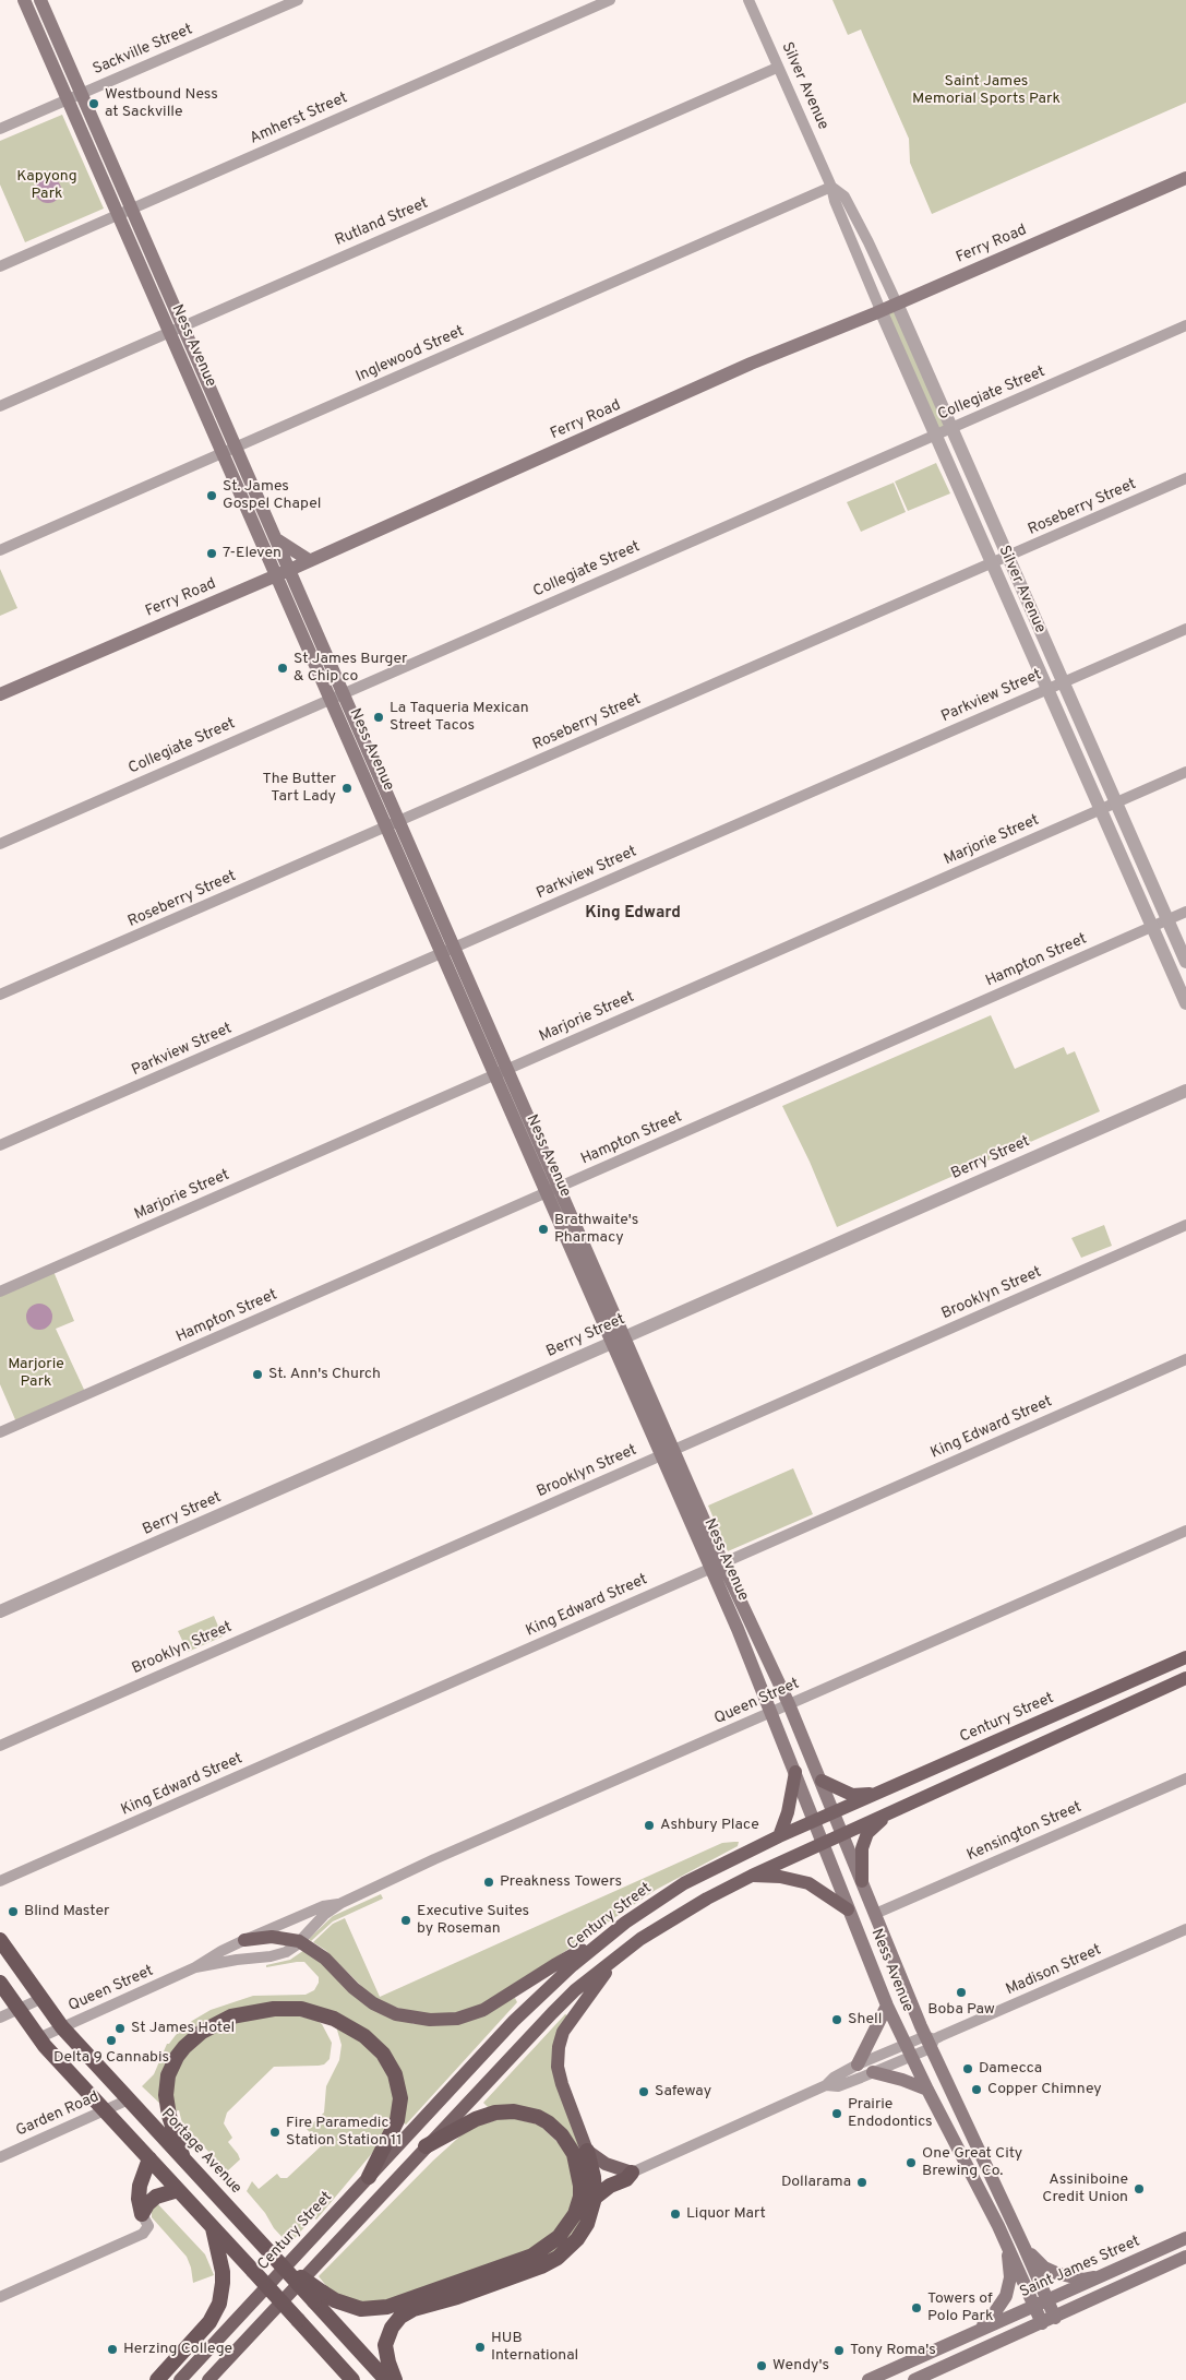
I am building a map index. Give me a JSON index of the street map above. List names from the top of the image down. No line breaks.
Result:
{"streets":{"highway":["Portage Avenue"],"main road":["Ferry Road","Ness Avenue","Century Street","Saint James Street"],"street":["Sackville Street","Silver Avenue","Amherst Street","Rutland Street","Inglewood Street","Collegiate Street","Roseberry Street","Parkview Street","Marjorie Street","Hampton Street","Berry Street","Brooklyn Street","King Edward Street","Queen Street","Kensington Street","Madison Street","Garden Road"]},"crossings":[["Sackville Street","Ness Avenue"],["Silver Avenue","Rutland Street"],["Silver Avenue","Ferry Road"],["Silver Avenue","Inglewood Street"],["Silver Avenue","Collegiate Street"],["Silver Avenue","Roseberry Street"],["Silver Avenue","Parkview Street"],["Silver Avenue","Marjorie Street"],["Silver Avenue","Hampton Street"],["Amherst Street","Ness Avenue"],["Rutland Street","Ness Avenue"],["Ferry Road","Ness Avenue"],["Ness Avenue","Inglewood Street"],["Ness Avenue","Collegiate Street"],["Ness Avenue","Roseberry Street"],["Ness Avenue","Parkview Street"],["Ness Avenue","Marjorie Street"],["Ness Avenue","Hampton Street"],["Ness Avenue","Berry Street"],["Ness Avenue","Brooklyn Street"],["Ness Avenue","King Edward Street"],["Ness Avenue","Queen Street"],["Ness Avenue","Century Street"],["Ness Avenue","Kensington Street"],["Ness Avenue","Madison Street"],["Ness Avenue","Saint James Street"],["Queen Street","Portage Avenue"],["Garden Road","Portage Avenue"]],"districts":["King Edward"],"parks":["Saint James Memorial Sports Park","Kapyong Park","Marjorie Park"],"places":["Westbound Ness at Sackville","St. James Gospel Chapel","7-Eleven","St James Burger & Chip co","La Taqueria Mexican Street Tacos","The Butter Tart Lady","Brathwaite's Pharmacy","St. Ann's Church","Ashbury Place","Preakness Towers","Blind Master","Executive Suites by Roseman","Boba Paw","Shell","St James Hotel","Delta 9 Cannabis","Damecca","Copper Chimney","Safeway","Prairie Endodontics","Fire Paramedic Station Station 11","One Great City Brewing Co.","Dollarama","Assiniboine Credit Union","Liquor Mart","Towers of Polo Park","HUB International","Herzing College","Tony Roma's","Wendy's"]}
